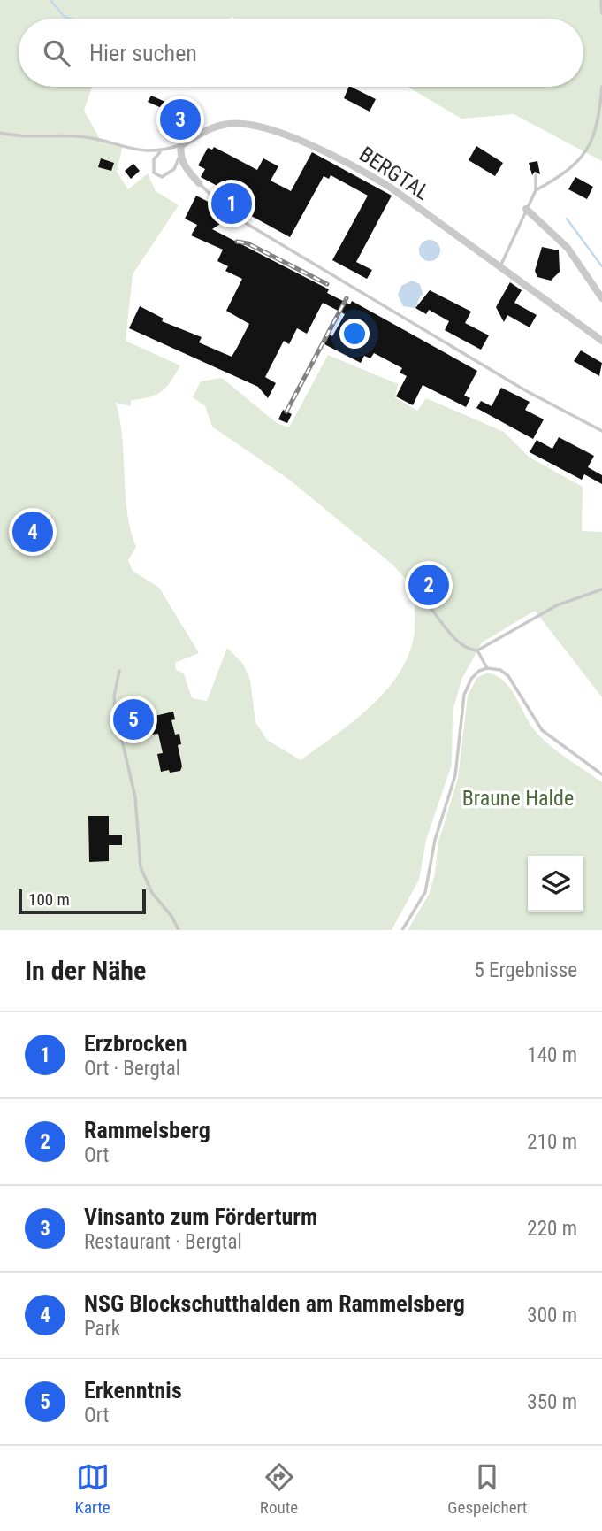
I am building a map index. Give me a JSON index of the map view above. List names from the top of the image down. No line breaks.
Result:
{"streets":{"street":["BERGTAL"]},"parks":["Braune Halde"],"scale_bar":"100 m","page":{"search":"Hier suchen","pins":["3","1","4","2","5"],"scale":"100 m","heading":["In der Nähe","5 Ergebnisse"],"list":[{"mark":"1","name":"Erzbrocken","note":"Ort · Bergtal","value":"140 m"},{"mark":"2","name":"Rammelsberg","note":"Ort","value":"210 m"},{"mark":"3","name":"Vinsanto zum Förderturm","note":"Restaurant · Bergtal","value":"220 m"},{"mark":"4","name":"NSG Blockschutthalden am Rammelsberg","note":"Park","value":"300 m"},{"mark":"5","name":"Erkenntnis","note":"Ort","value":"350 m"}],"nav":["Karte","Route","Gespeichert"]}}
